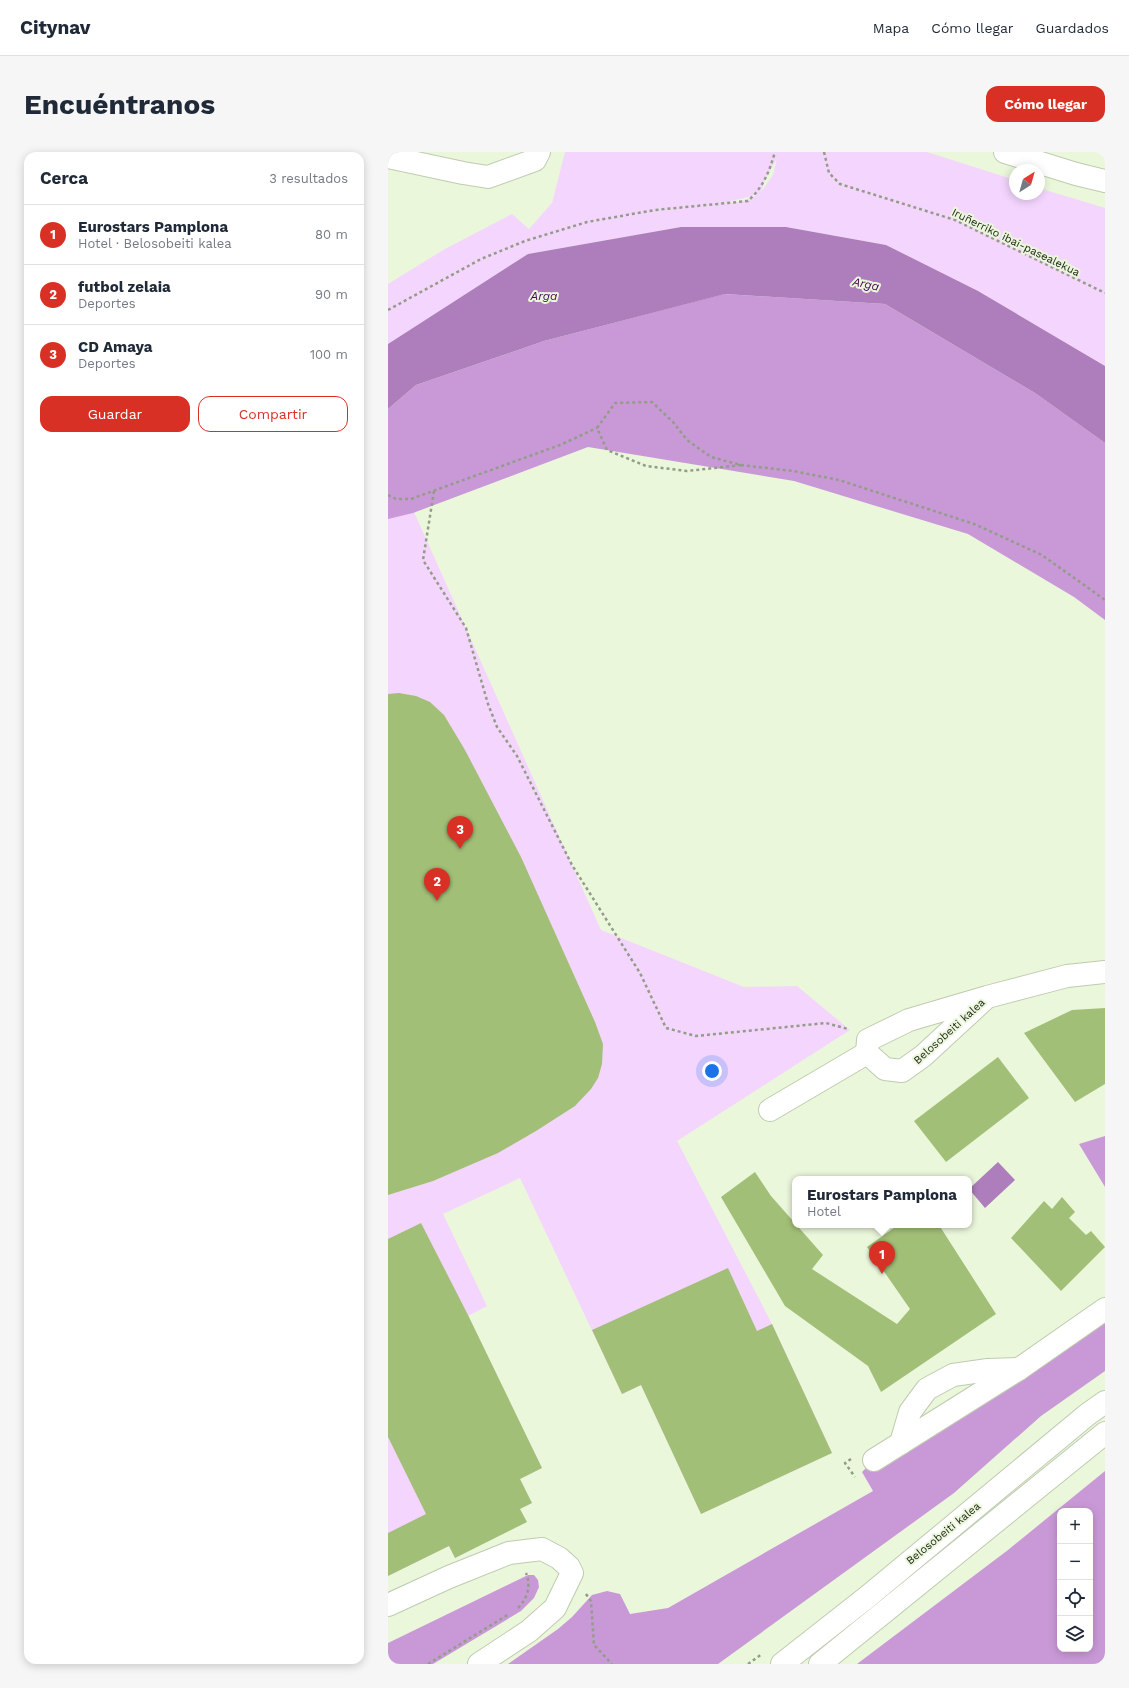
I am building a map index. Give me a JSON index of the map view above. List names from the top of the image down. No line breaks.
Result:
{"streets":{"street":["Belosobeiti kalea"],"path":["Iruñerriko ibai-pasealekua"]},"water":["Arga"],"north":"top right","page":{"header":"Citynav","nav":["Mapa","Cómo llegar","Guardados"],"buttons":["Cómo llegar",["Guardar","Compartir"]],"title":"Encuéntranos","heading":["Cerca","3 resultados"],"list":[{"mark":"1","name":"Eurostars Pamplona","note":"Hotel · Belosobeiti kalea","value":"80 m"},{"mark":"2","name":"futbol zelaia","note":"Deportes","value":"90 m"},{"mark":"3","name":"CD Amaya","note":"Deportes","value":"100 m"}],"pins":["3","2","1"],"popup":["Eurostars Pamplona","Hotel"],"map_buttons":["+","−"]}}
